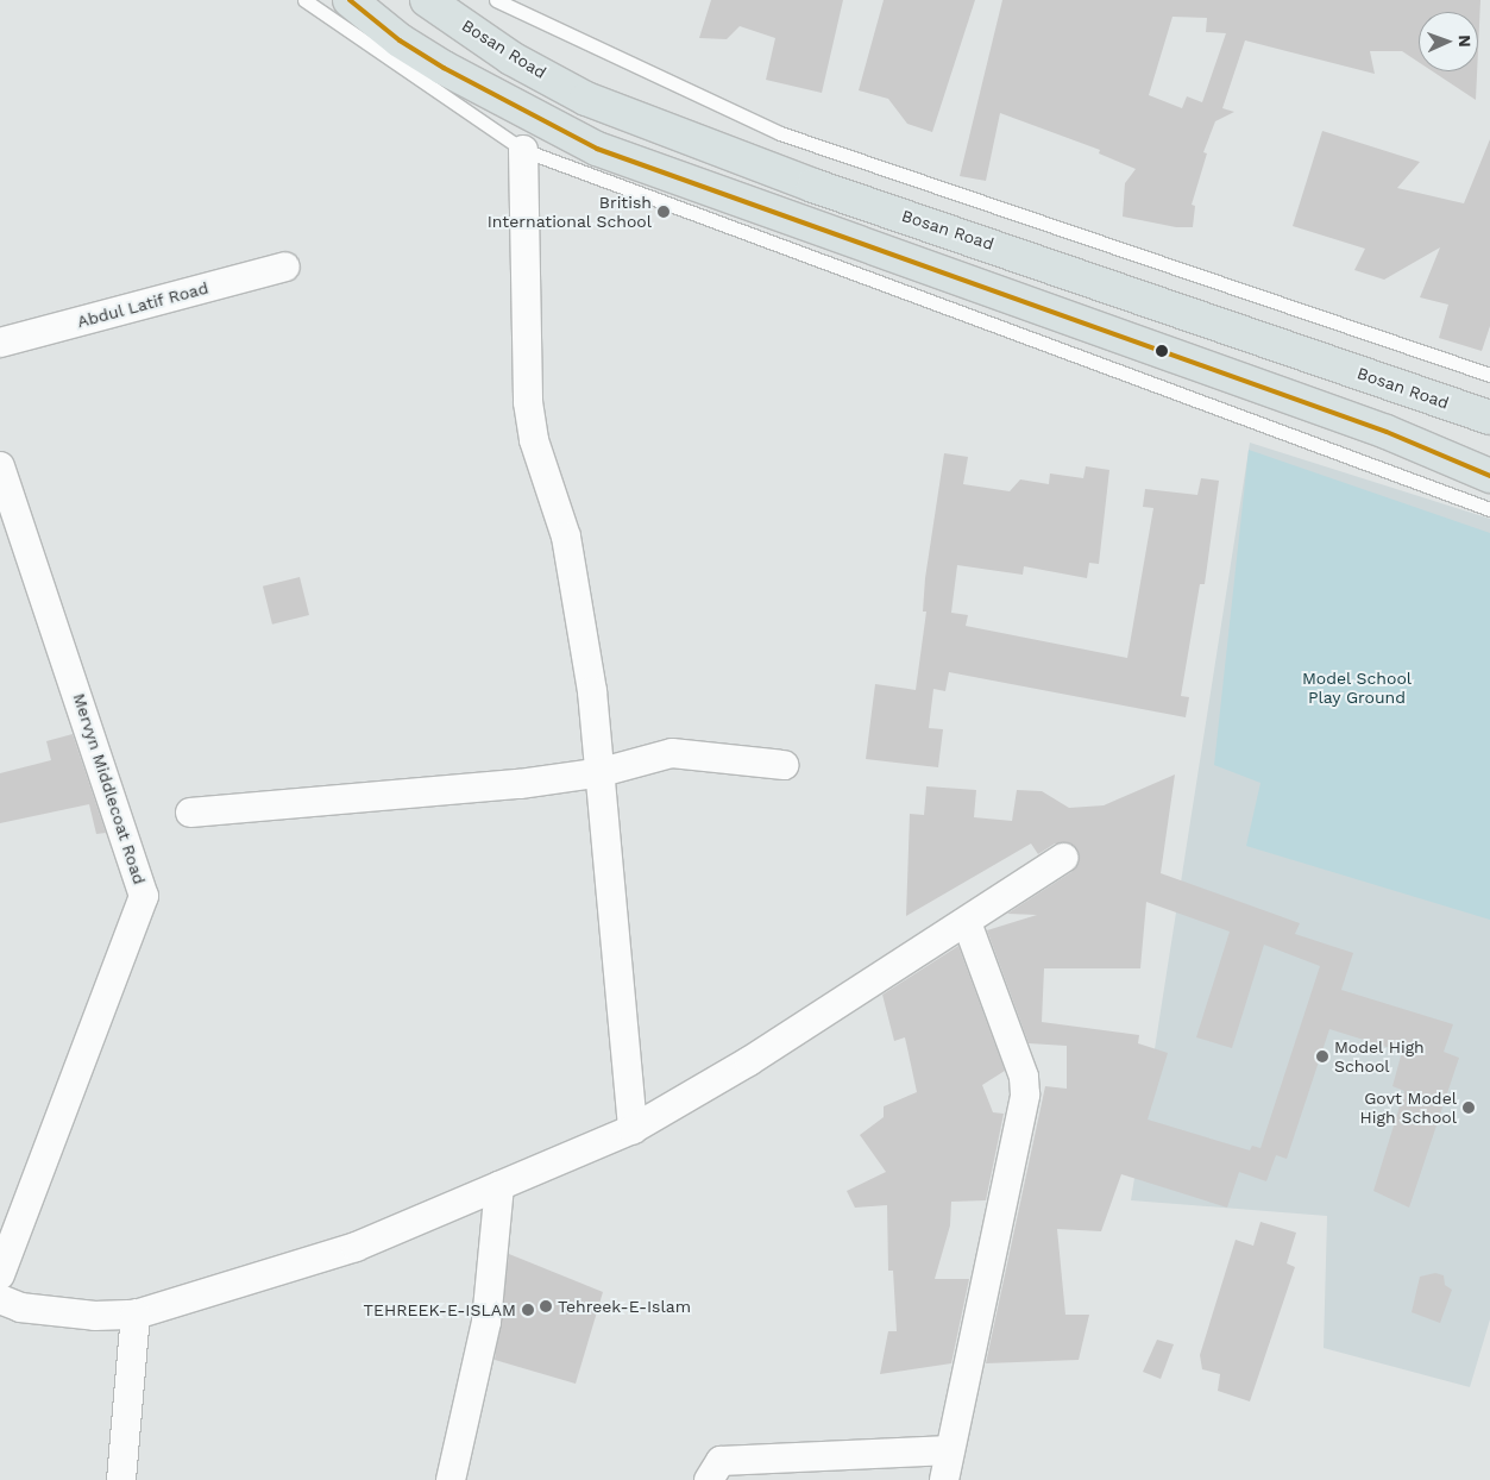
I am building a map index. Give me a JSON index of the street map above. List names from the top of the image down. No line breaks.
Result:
{"streets":{"main road":["Bosan Road"],"street":["Abdul Latif Road","Mervyn Middlecoat Road"]},"parks":["Model School Play Ground"],"places":["British International School","Model High School","Govt Model High School","Tehreek-E-Islam","TEHREEK-E-ISLAM"],"north":"right"}
